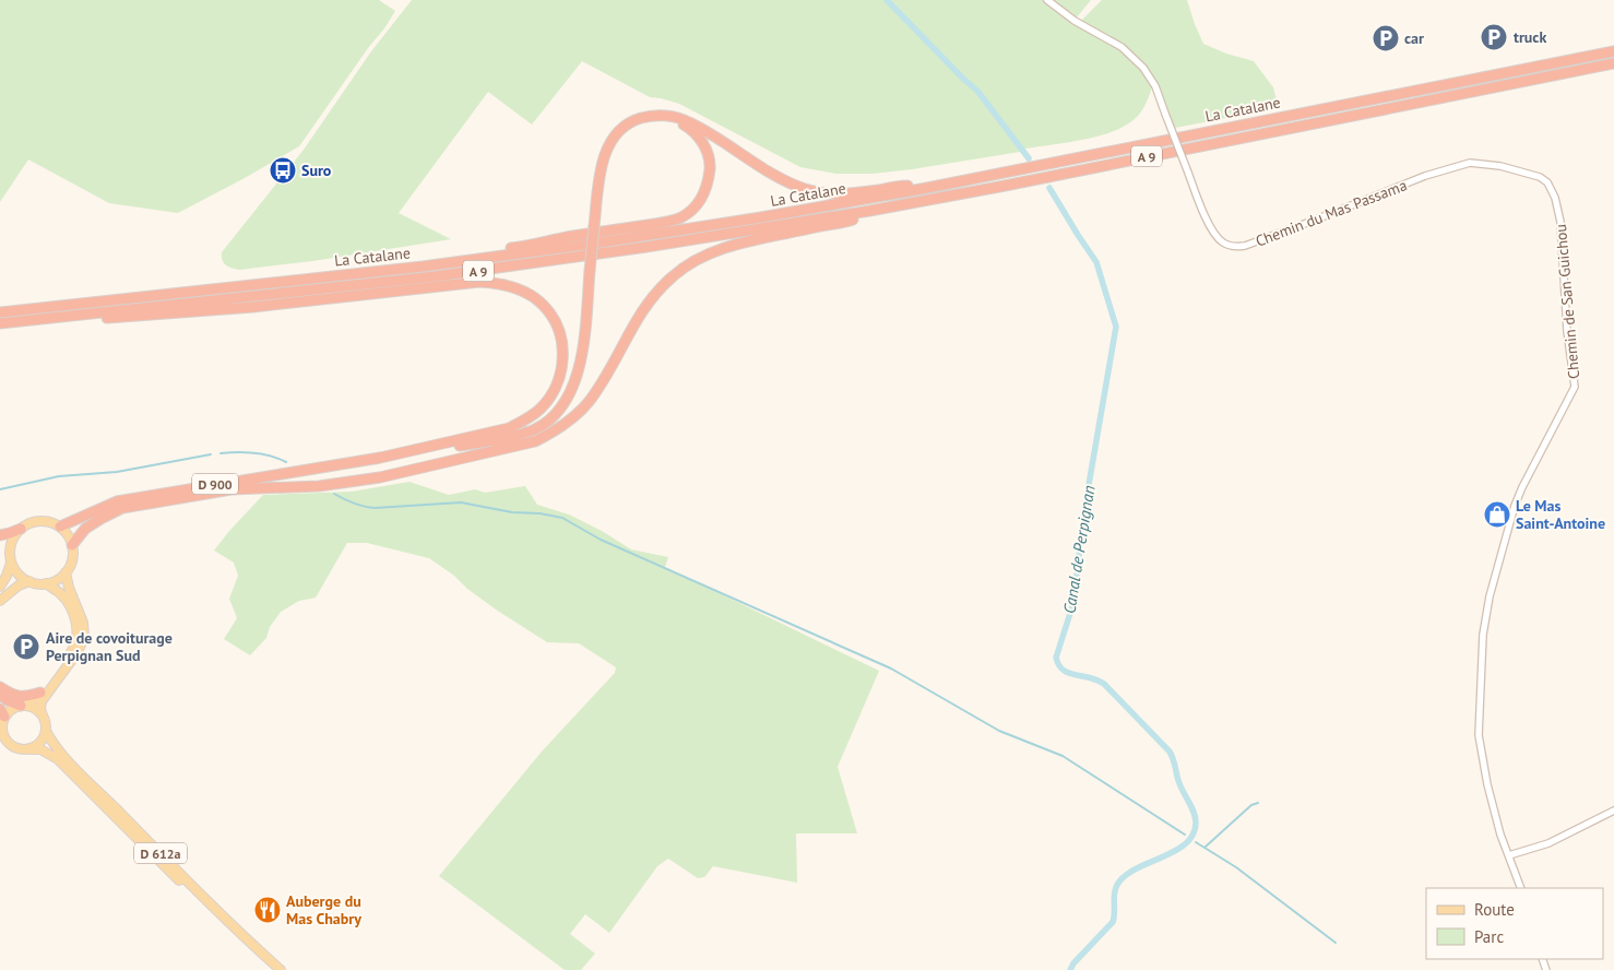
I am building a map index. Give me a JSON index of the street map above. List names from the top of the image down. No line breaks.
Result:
{"streets":{"highway":["La Catalane","A 9","D 900"],"main road":["D 612a"],"street":["Chemin du Mas Passama","Chemin de San Guichou"]},"crossings":[["Chemin du Mas Passama","Chemin de San Guichou"]],"water":["Canal de Perpignan"],"places":{"parking":["truck","car","Aire de covoiturage Perpignan Sud"],"bus stop":["Suro"],"shop":["Le Mas Saint-Antoine"],"restaurant":["Auberge du Mas Chabry"]},"legend":["Route","Parc"]}
